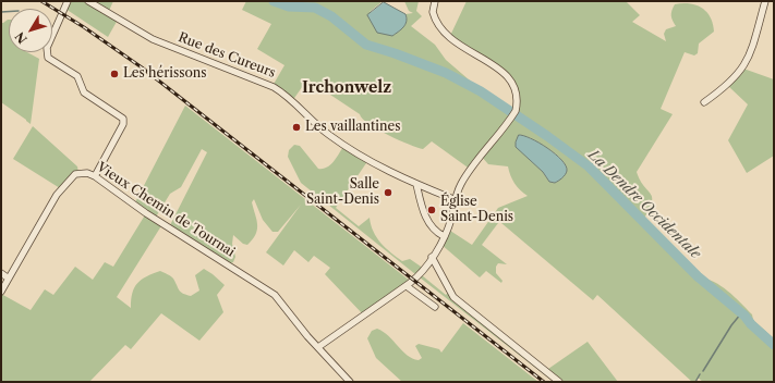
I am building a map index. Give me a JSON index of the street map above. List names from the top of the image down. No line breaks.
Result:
{"streets":{"street":["Rue des Cureurs","Vieux Chemin de Tournai"]},"districts":["Irchonwelz"],"water":["La Dendre Occidentale"],"places":["Les hérissons","Les vaillantines","Salle Saint-Denis","Église Saint-Denis"],"north":"bottom left"}
